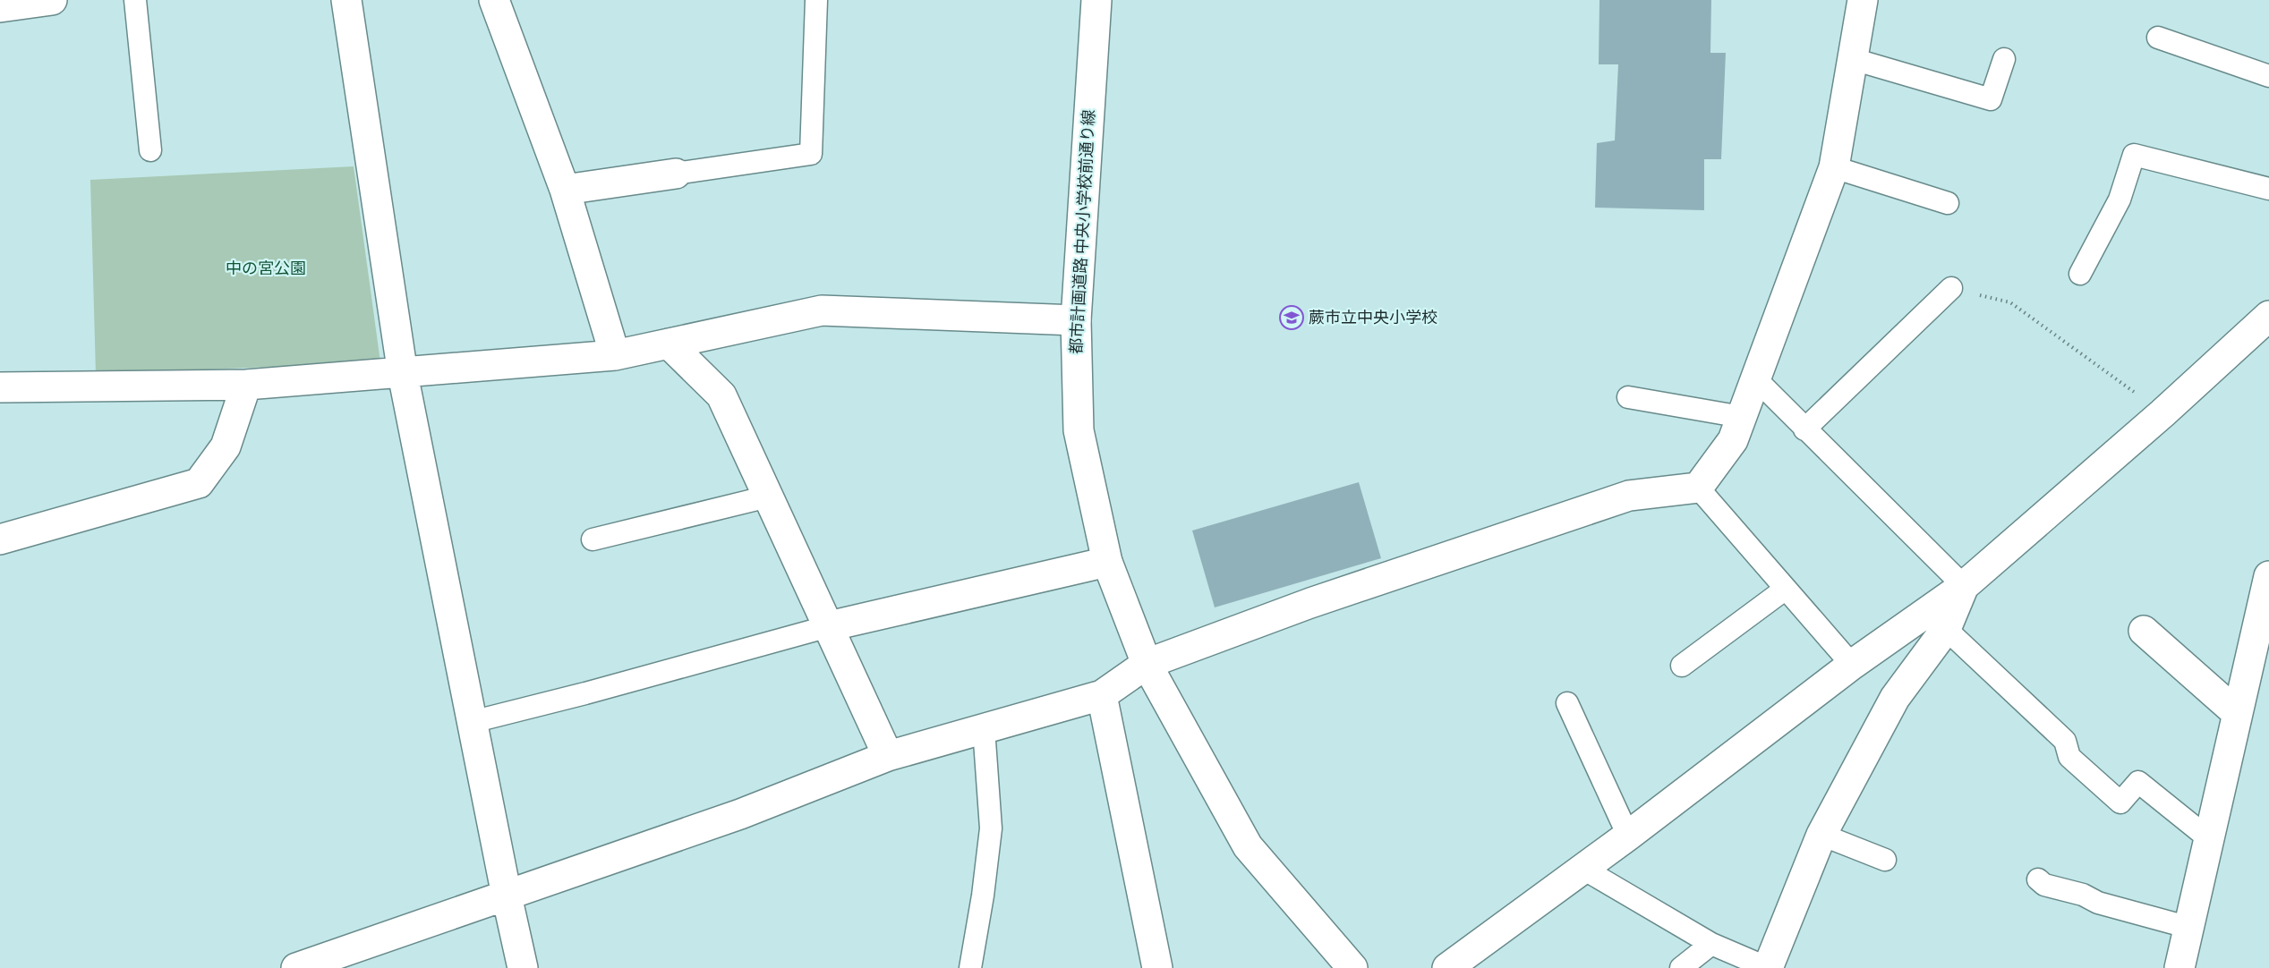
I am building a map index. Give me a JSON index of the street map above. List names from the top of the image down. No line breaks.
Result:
{"streets":{"street":["都市計画道路 中央小学校前通り線"]},"parks":["中の宮公園"],"places":{"school or university":["蕨市立中央小学校"]}}
